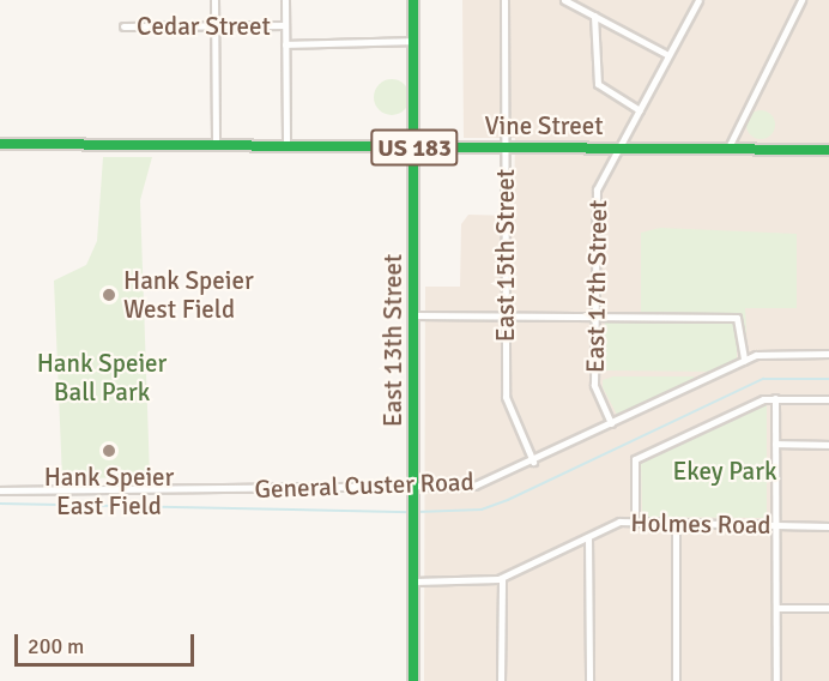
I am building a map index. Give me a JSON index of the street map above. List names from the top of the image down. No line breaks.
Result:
{"streets":{"main road":["Vine Street","US 183","East 13th Street"],"street":["Cedar Street","East 15th Street","East 17th Street","General Custer Road","Holmes Road"]},"crossings":[["Cedar Street","East 13th Street"],["Vine Street","East 15th Street"],["Vine Street","East 17th Street"],["Vine Street","East 13th Street"],["East 15th Street","General Custer Road"],["East 17th Street","General Custer Road"],["East 13th Street","General Custer Road"],["East 13th Street","Holmes Road"]],"parks":["Hank Speier Ball Park","Ekey Park"],"places":["Hank Speier West Field","Hank Speier East Field"],"scale_bar":"200 m"}
